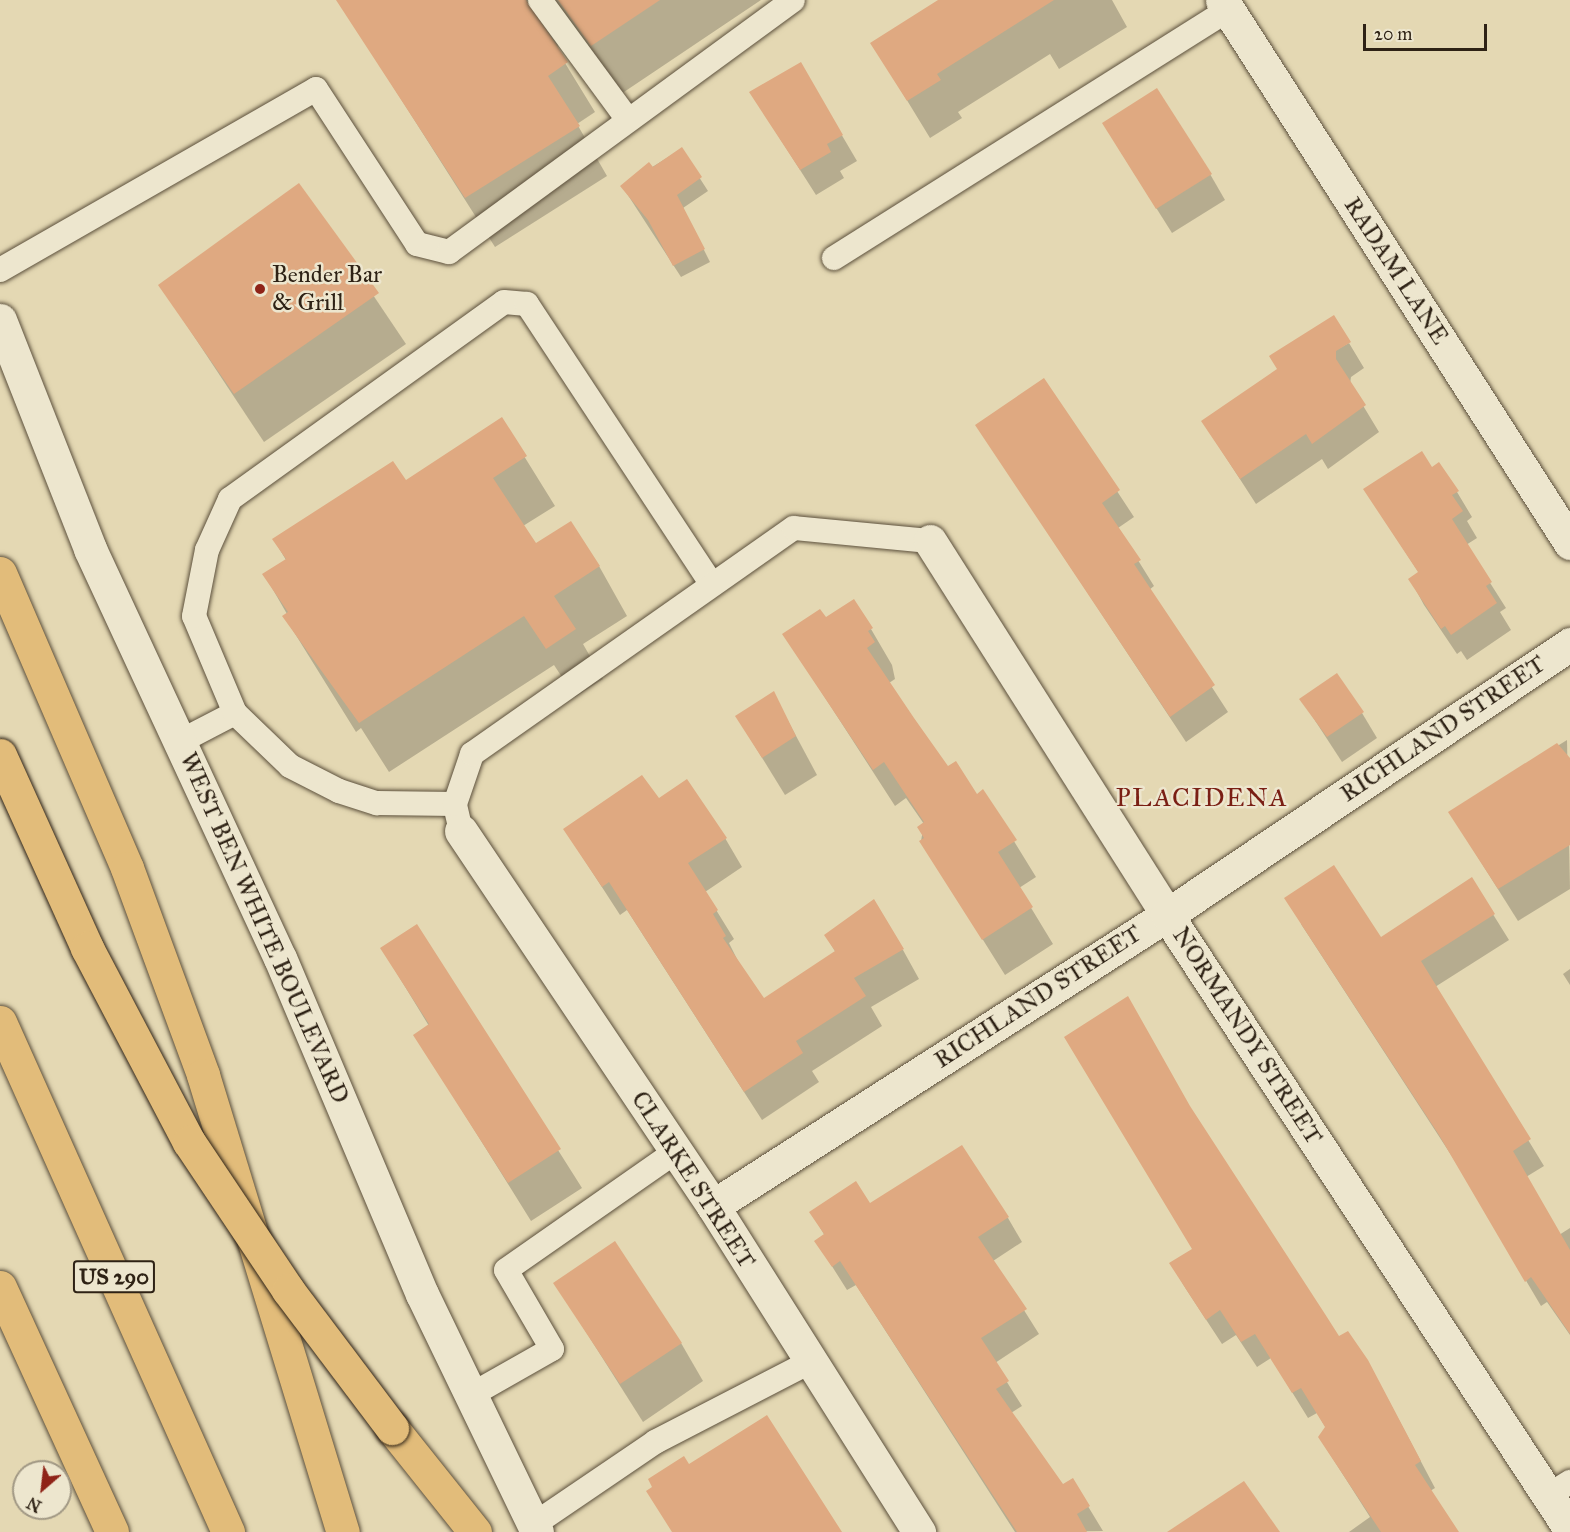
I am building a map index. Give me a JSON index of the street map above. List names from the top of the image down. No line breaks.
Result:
{"streets":{"highway":["US 290"],"street":["RADAM LANE","RICHLAND STREET","WEST BEN WHITE BOULEVARD","NORMANDY STREET","CLARKE STREET"]},"crossings":[["RICHLAND STREET","NORMANDY STREET"],["RICHLAND STREET","CLARKE STREET"]],"districts":["PLACIDENA"],"places":["Bender Bar & Grill"],"scale_bar":"20 m","north":"bottom left"}
